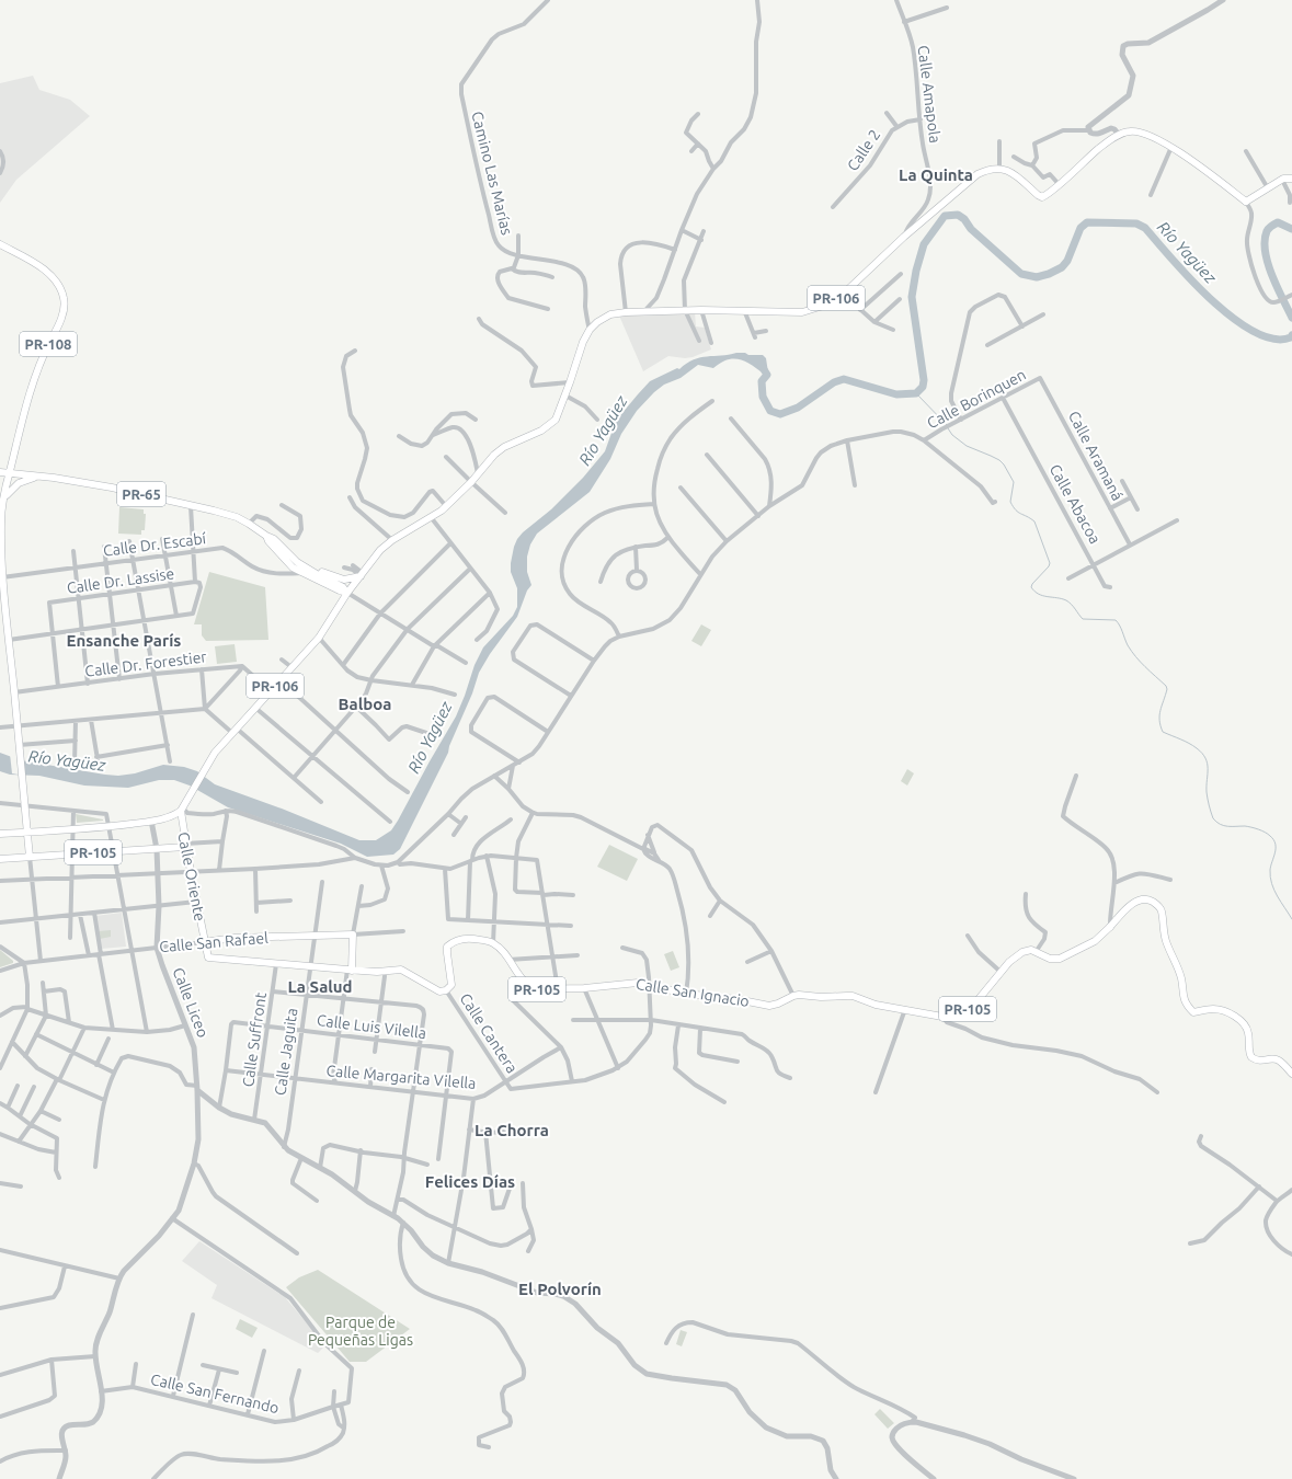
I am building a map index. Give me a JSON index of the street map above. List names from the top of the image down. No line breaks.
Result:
{"streets":{"main road":["PR-106","PR-108","PR-65","PR-105","Calle Oriente","Calle San Rafael","Calle San Ignacio"],"street":["Calle Amapola","Calle 2","Camino Las Marías","Calle Borinquen","Calle Aramaná","Calle Abacoa","Calle Dr. Escabí","Calle Dr. Lassise","Calle Dr. Forestier","Calle Liceo","Calle Luis Vilella","Calle Cantera","Calle Suffront","Calle Jaguita","Calle Margarita Vilella","Calle San Fernando"]},"crossings":[["Calle Amapola","Calle 2"],["Calle Amapola","PR-106"],["Camino Las Marías","PR-106"],["PR-106","PR-65"],["PR-106","PR-105"],["PR-106","Calle Oriente"],["PR-108","PR-65"],["PR-108","Calle Dr. Escabí"],["PR-108","Calle Dr. Forestier"],["PR-108","PR-105"],["Calle Borinquen","Calle Aramaná"],["Calle Borinquen","Calle Abacoa"],["PR-65","Calle Dr. Escabí"],["PR-105","Calle Oriente"],["PR-105","Calle San Ignacio"],["PR-105","Calle Liceo"],["Calle Oriente","Calle San Rafael"],["Calle San Rafael","Calle Liceo"],["Calle San Rafael","Calle Jaguita"],["Calle Luis Vilella","Calle Suffront"],["Calle Luis Vilella","Calle Jaguita"],["Calle Luis Vilella","Calle Margarita Vilella"],["Calle Cantera","Calle Margarita Vilella"],["Calle Suffront","Calle Margarita Vilella"],["Calle Jaguita","Calle Margarita Vilella"]],"districts":["La Quinta","Ensanche París","Balboa","La Salud","La Chorra","Felices Días","El Polvorín"],"water":["Río Yagüez"],"parks":["Parque de Pequeñas Ligas"]}
